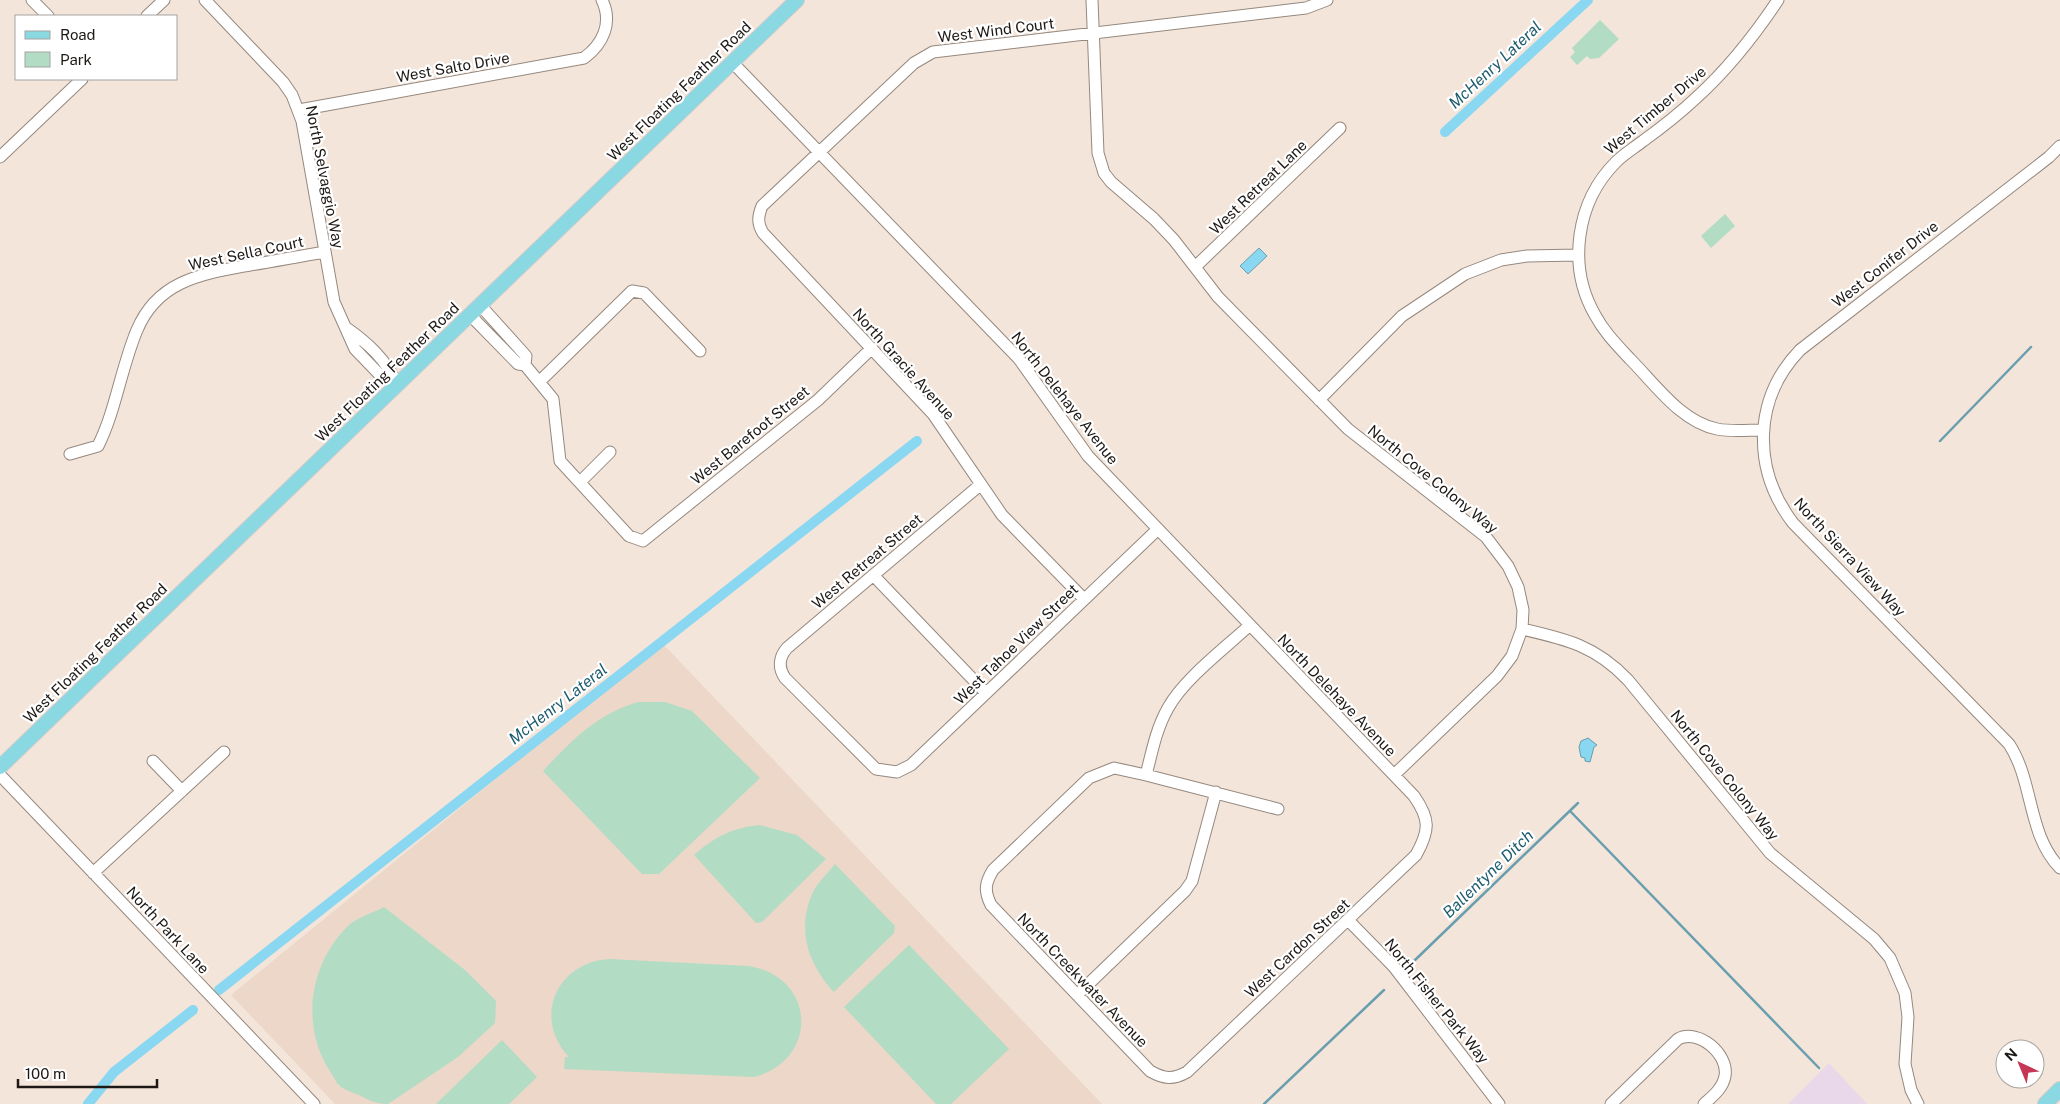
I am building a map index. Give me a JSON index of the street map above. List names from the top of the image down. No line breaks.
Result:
{"streets":{"main road":["West Floating Feather Road"],"street":["West Wind Court","West Salto Drive","West Timber Drive","North Selvaggio Way","West Retreat Lane","West Sella Court","West Conifer Drive","North Gracie Avenue","North Delehaye Avenue","West Barefoot Street","North Cove Colony Way","North Sierra View Way","West Retreat Street","West Tahoe View Street","North Park Lane","West Cardon Street","North Creekwater Avenue","North Fisher Park Way"]},"crossings":[["West Wind Court","North Gracie Avenue"],["West Wind Court","North Delehaye Avenue"],["West Wind Court","North Cove Colony Way"],["West Salto Drive","North Selvaggio Way"],["West Floating Feather Road","North Selvaggio Way"],["West Floating Feather Road","North Delehaye Avenue"],["North Selvaggio Way","West Sella Court"],["West Retreat Lane","North Cove Colony Way"],["West Conifer Drive","North Sierra View Way"],["North Gracie Avenue","West Barefoot Street"],["North Gracie Avenue","West Retreat Street"],["North Gracie Avenue","West Tahoe View Street"],["North Delehaye Avenue","West Tahoe View Street"],["North Delehaye Avenue","West Cardon Street"],["West Retreat Street","West Tahoe View Street"],["West Cardon Street","North Creekwater Avenue"],["West Cardon Street","North Fisher Park Way"]],"water":["McHenry Lateral","Ballentyne Ditch"],"legend":["Road","Park"],"scale_bar":"100 m","north":"top left"}
